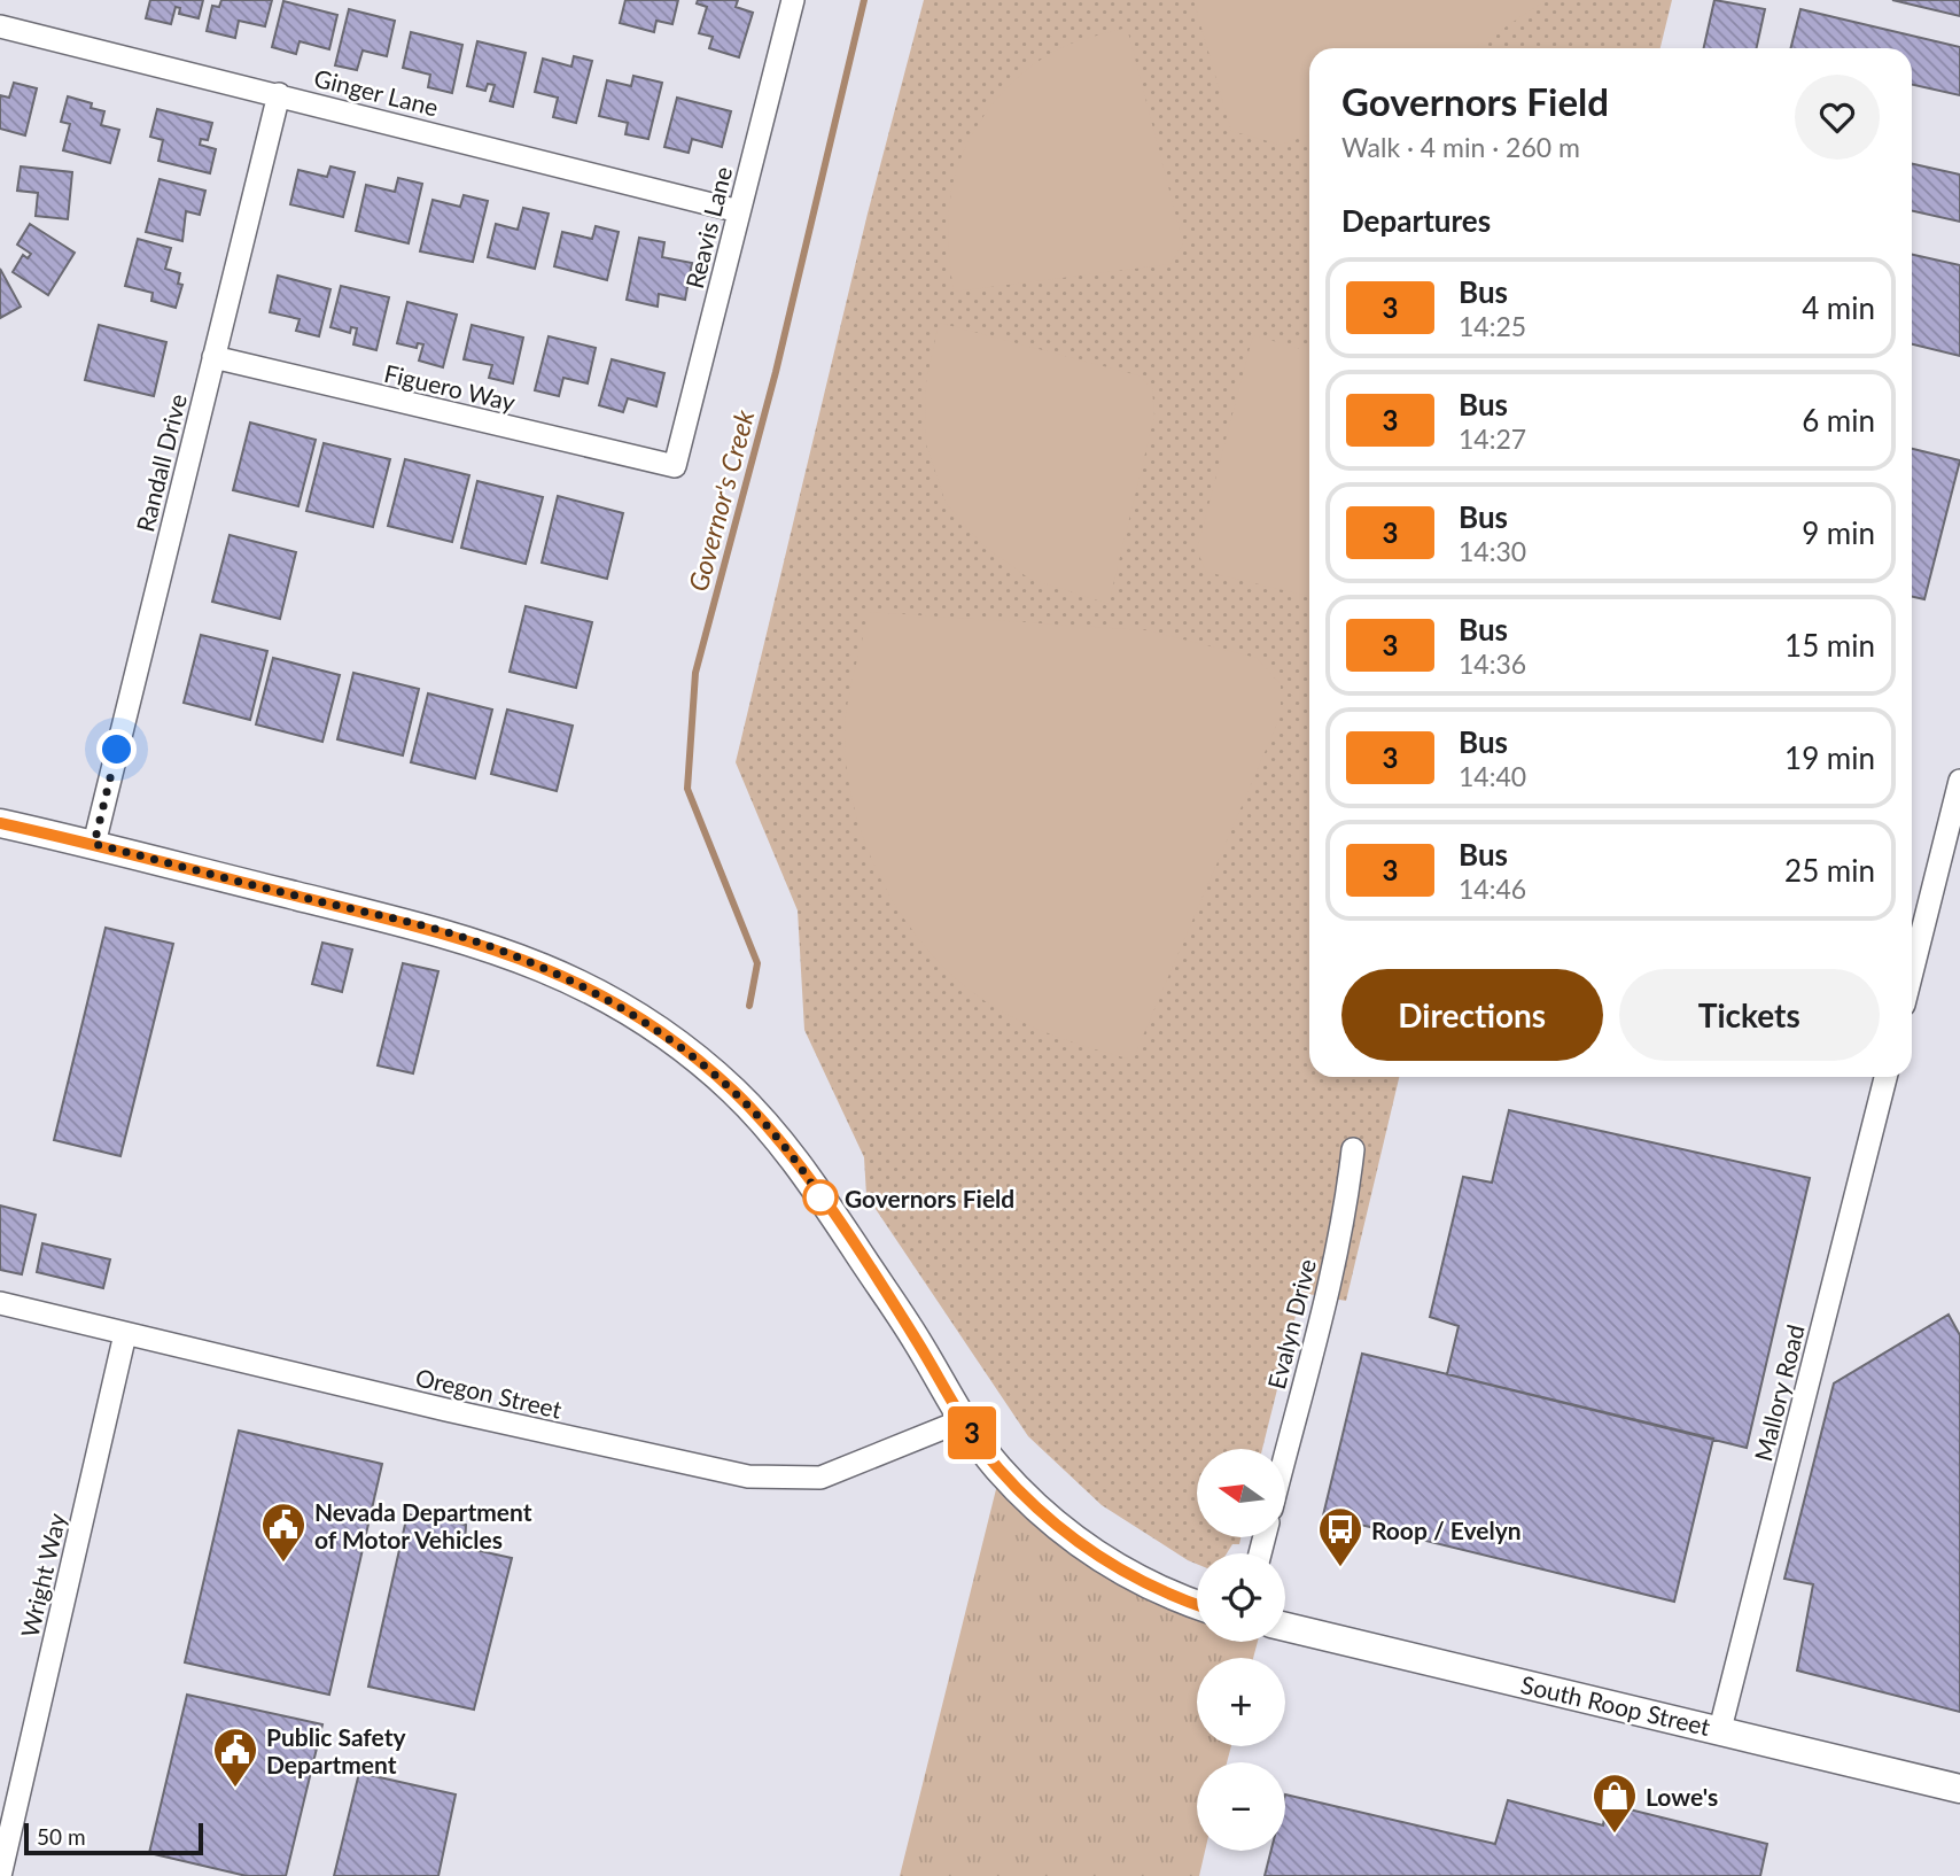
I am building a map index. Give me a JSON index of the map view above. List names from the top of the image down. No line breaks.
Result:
{"streets":{"street":["Ginger Lane","Reavis Lane","Figuero Way","Randall Drive","Evalyn Drive","Oregon Street","Mallory Road","Wright Way","South Roop Street"]},"crossings":[["Ginger Lane","Reavis Lane"],["Ginger Lane","Randall Drive"],["Reavis Lane","Figuero Way"],["Figuero Way","Randall Drive"],["Oregon Street","Wright Way"],["Mallory Road","South Roop Street"]],"water":["Governor's Creek"],"places":{"other":["Governors Field"],"public building":["Nevada Department of Motor Vehicles","Public Safety Department"],"bus stop":["Roop / Evelyn"],"shop":["Lowe's"]},"lines":["bus line 3"],"scale_bar":"50 m","north":"left","page":{"on_map":"3","heading":[["Governors Field","Walk · 4 min · 260 m"],"Departures"],"list":[{"mark":"3","name":"Bus","note":"14:25","value":"4 min"},{"mark":"3","name":"Bus","note":"14:27","value":"6 min"},{"mark":"3","name":"Bus","note":"14:30","value":"9 min"},{"mark":"3","name":"Bus","note":"14:36","value":"15 min"},{"mark":"3","name":"Bus","note":"14:40","value":"19 min"},{"mark":"3","name":"Bus","note":"14:46","value":"25 min"}],"buttons":["Directions","Tickets"],"map_buttons":["+","−"],"scale":"50 m"}}
